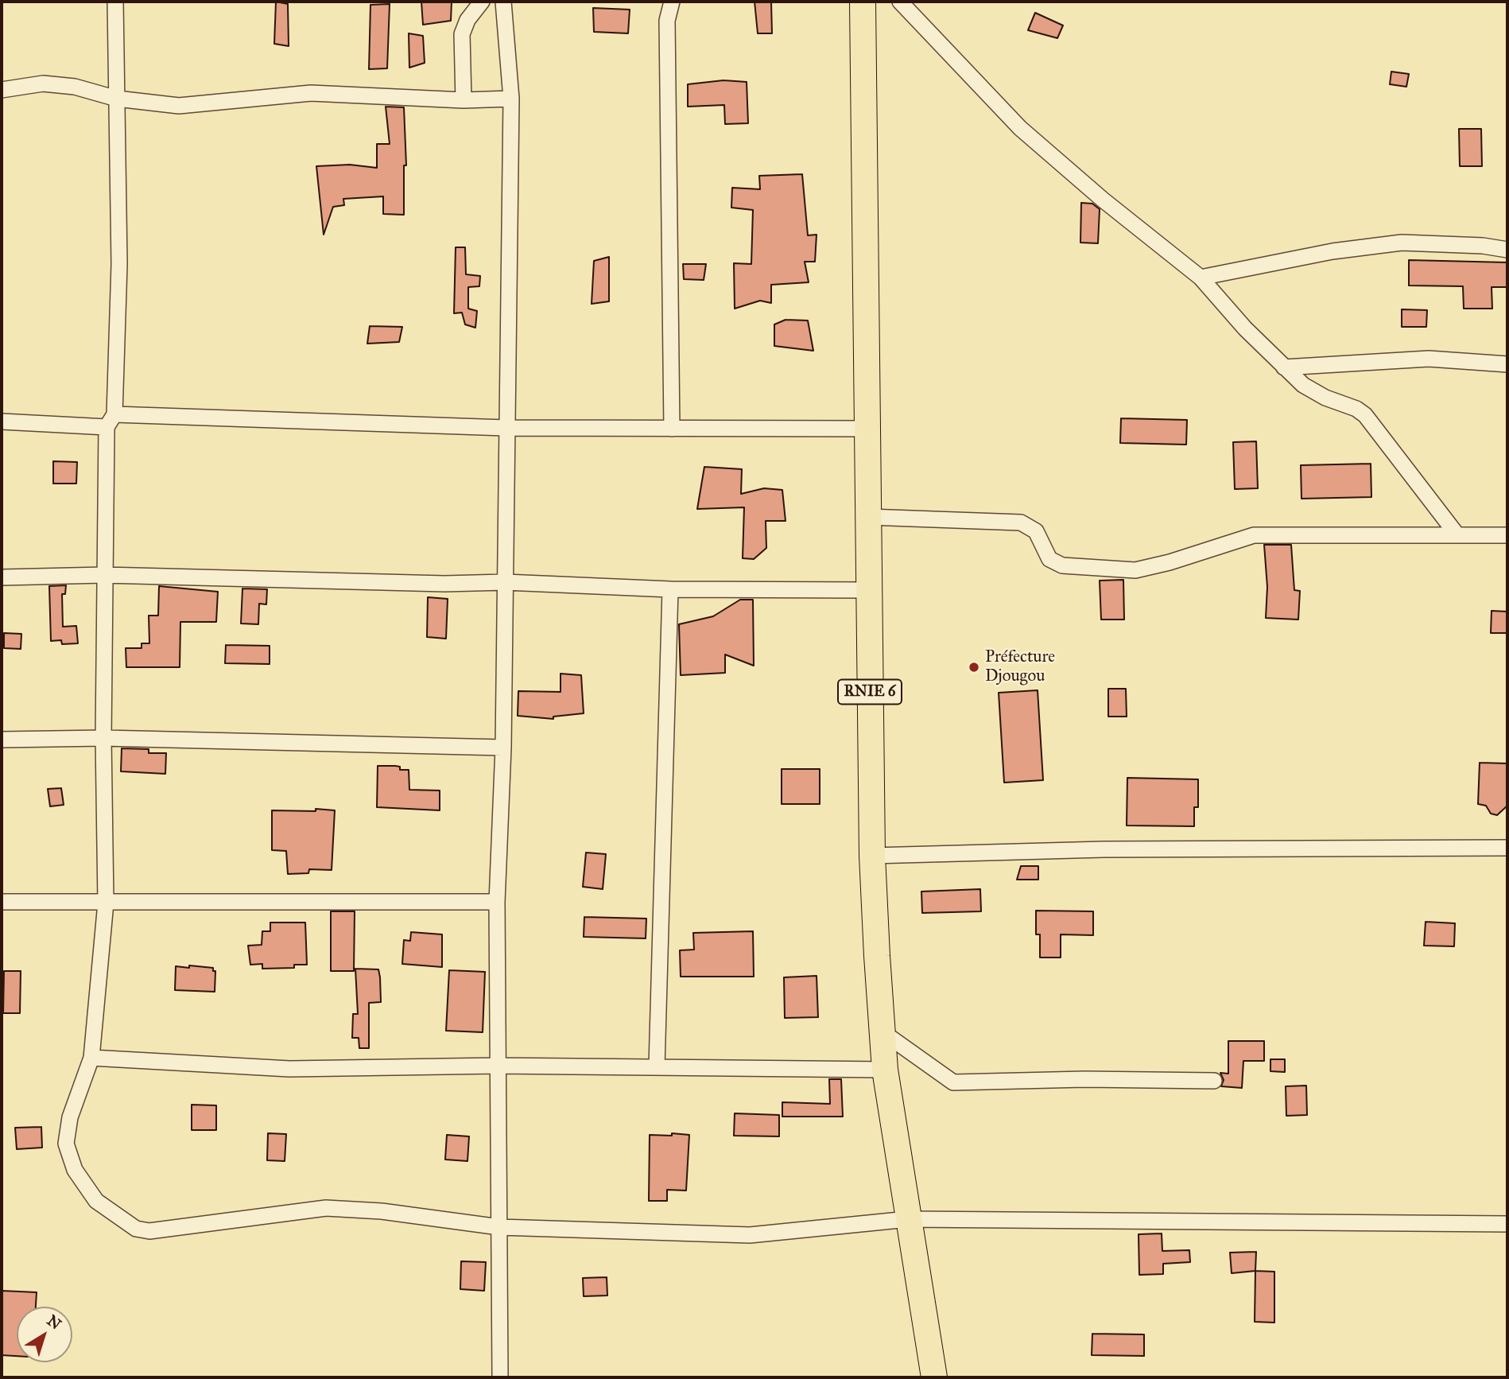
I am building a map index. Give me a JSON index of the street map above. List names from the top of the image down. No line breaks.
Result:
{"streets":{"main road":["RNIE 6"]},"places":["Préfecture Djougou"],"north":"top right"}
